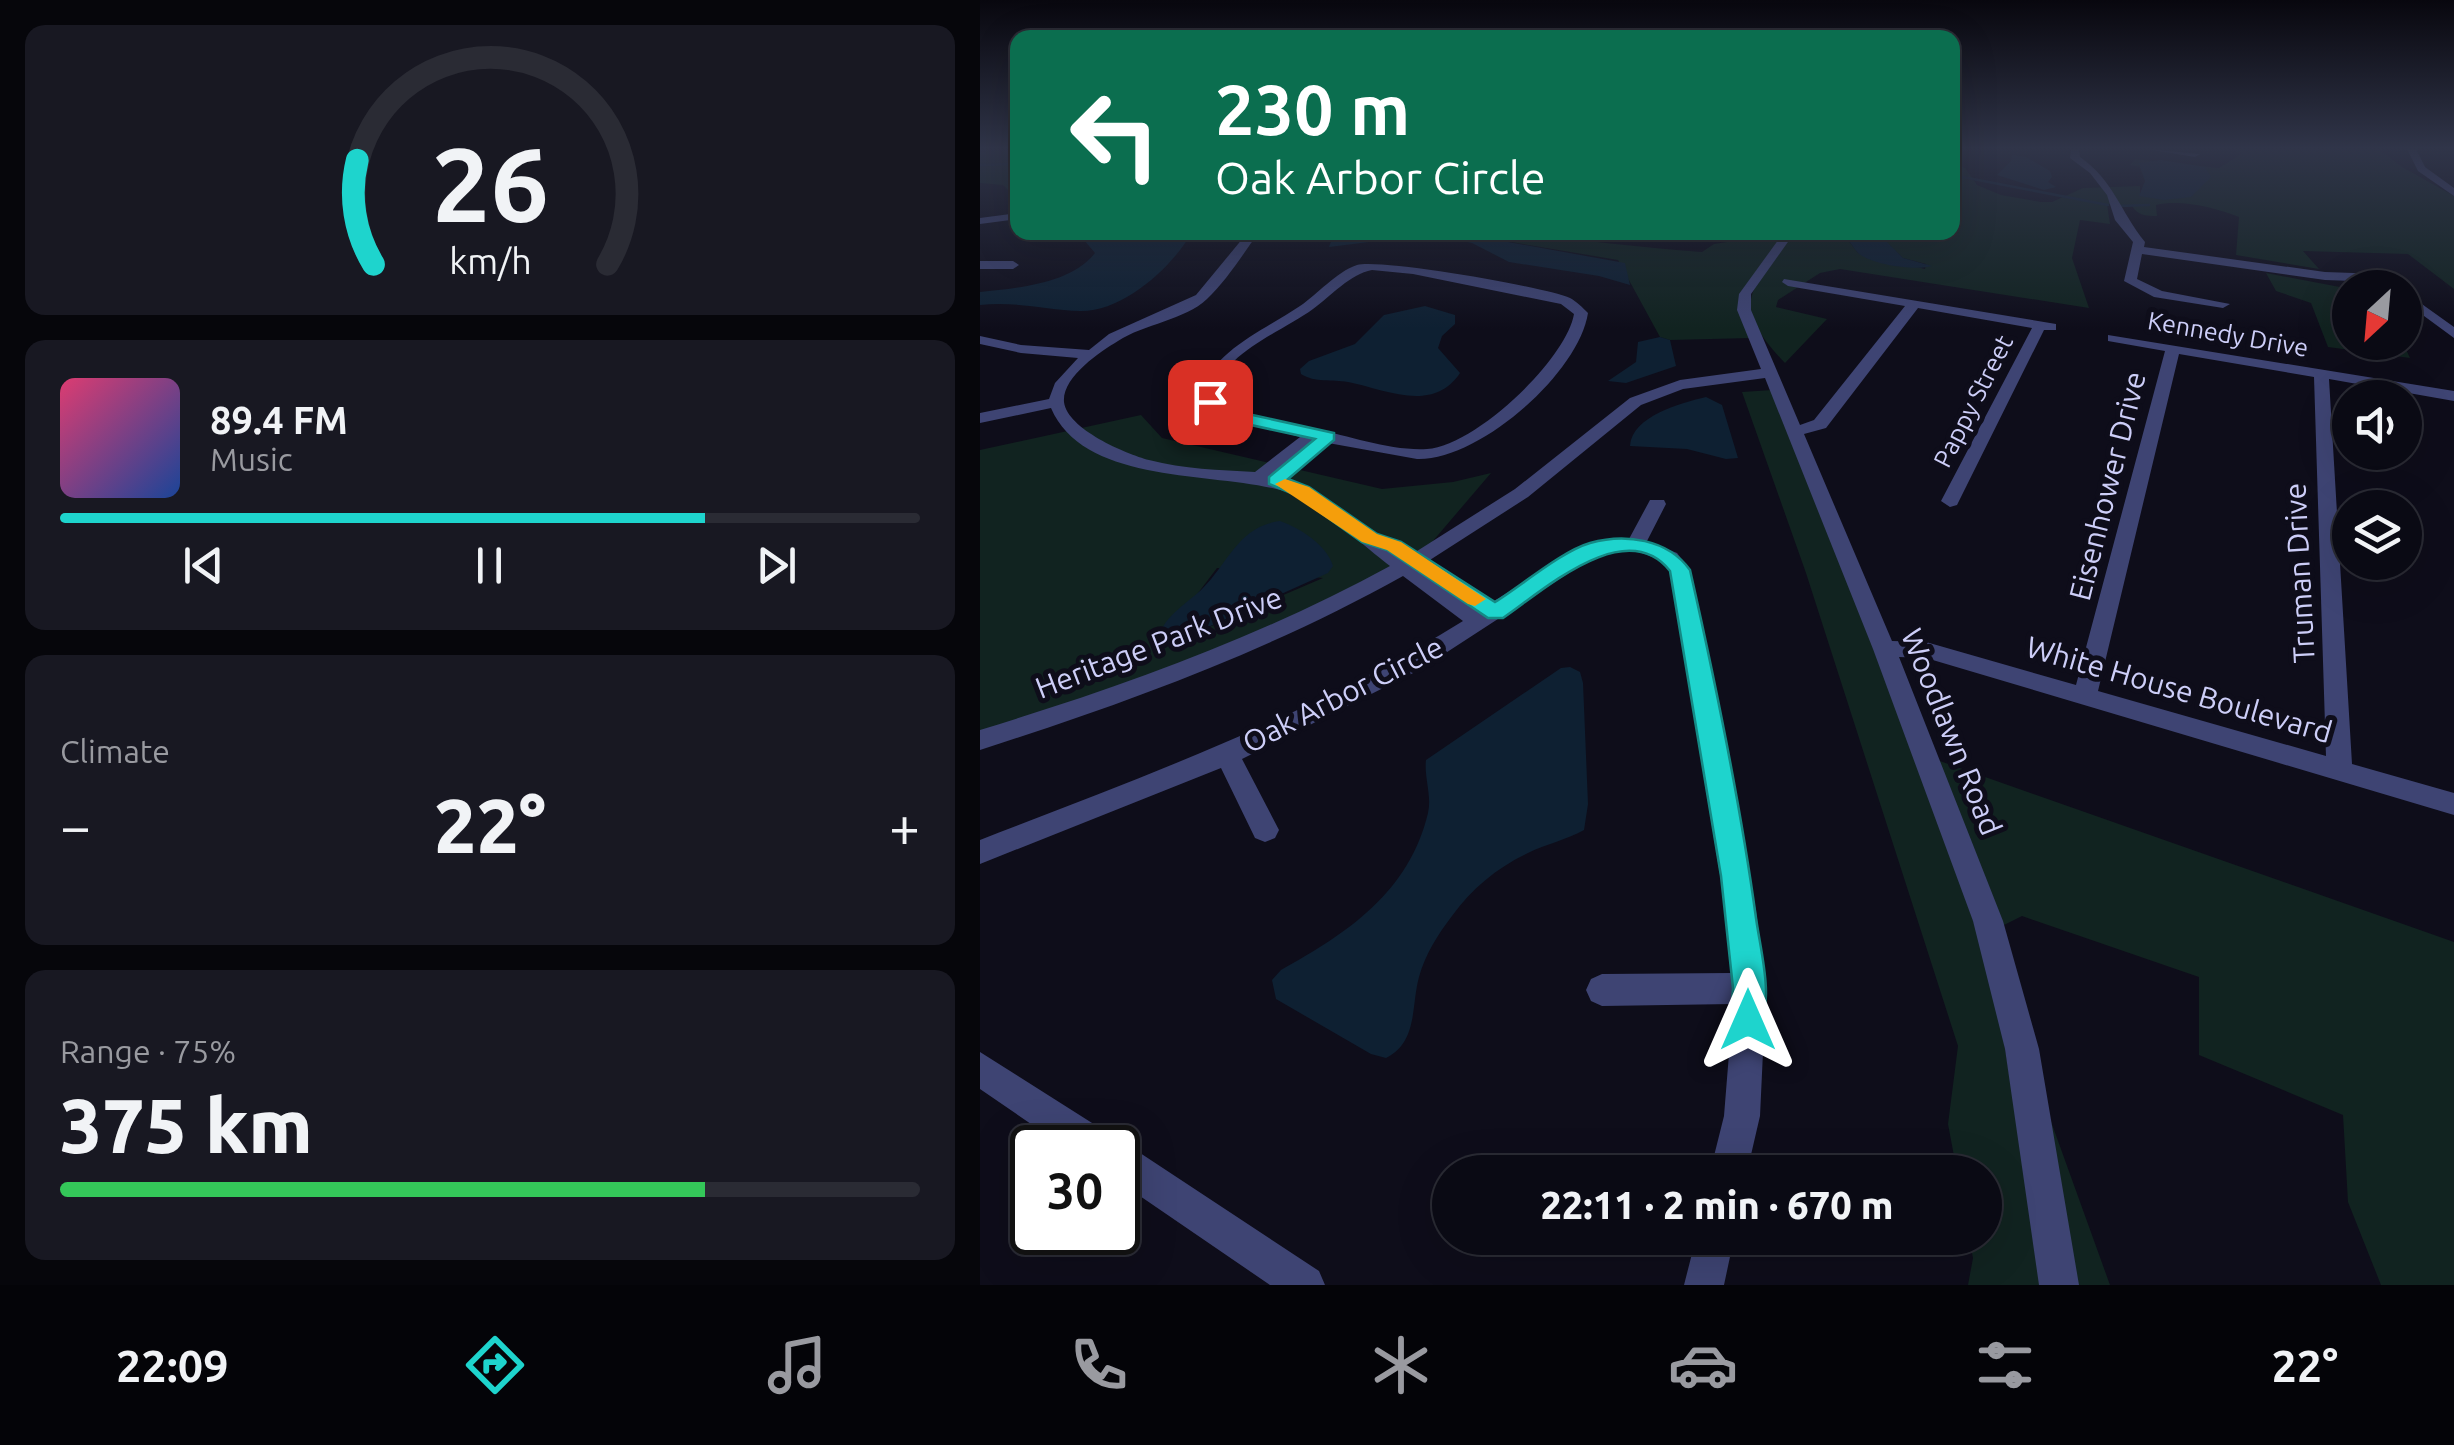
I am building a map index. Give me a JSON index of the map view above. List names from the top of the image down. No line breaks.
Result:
{"streets":{"street":["Kennedy Drive","Pappy Street","Eisenhower Drive","Truman Drive","Heritage Park Drive","White House Boulevard","Oak Arbor Circle","Woodlawn Road"]},"crossings":[["Kennedy Drive","Eisenhower Drive"],["Kennedy Drive","Truman Drive"],["Eisenhower Drive","White House Boulevard"],["Truman Drive","White House Boulevard"],["Heritage Park Drive","Woodlawn Road"],["White House Boulevard","Woodlawn Road"]],"north":"bottom left","page":{"turn":["230 m","Oak Arbor Circle"],"song":["89.4 FM","Music"],"tile":["Climate",["Range · 75%","375 km"]],"heat":["−","22°","+"],"limit":"30","trip":"22:11 · 2 min · 670 m","tabs":["22:09","22°"],"gauge":["26","km/h"]}}
